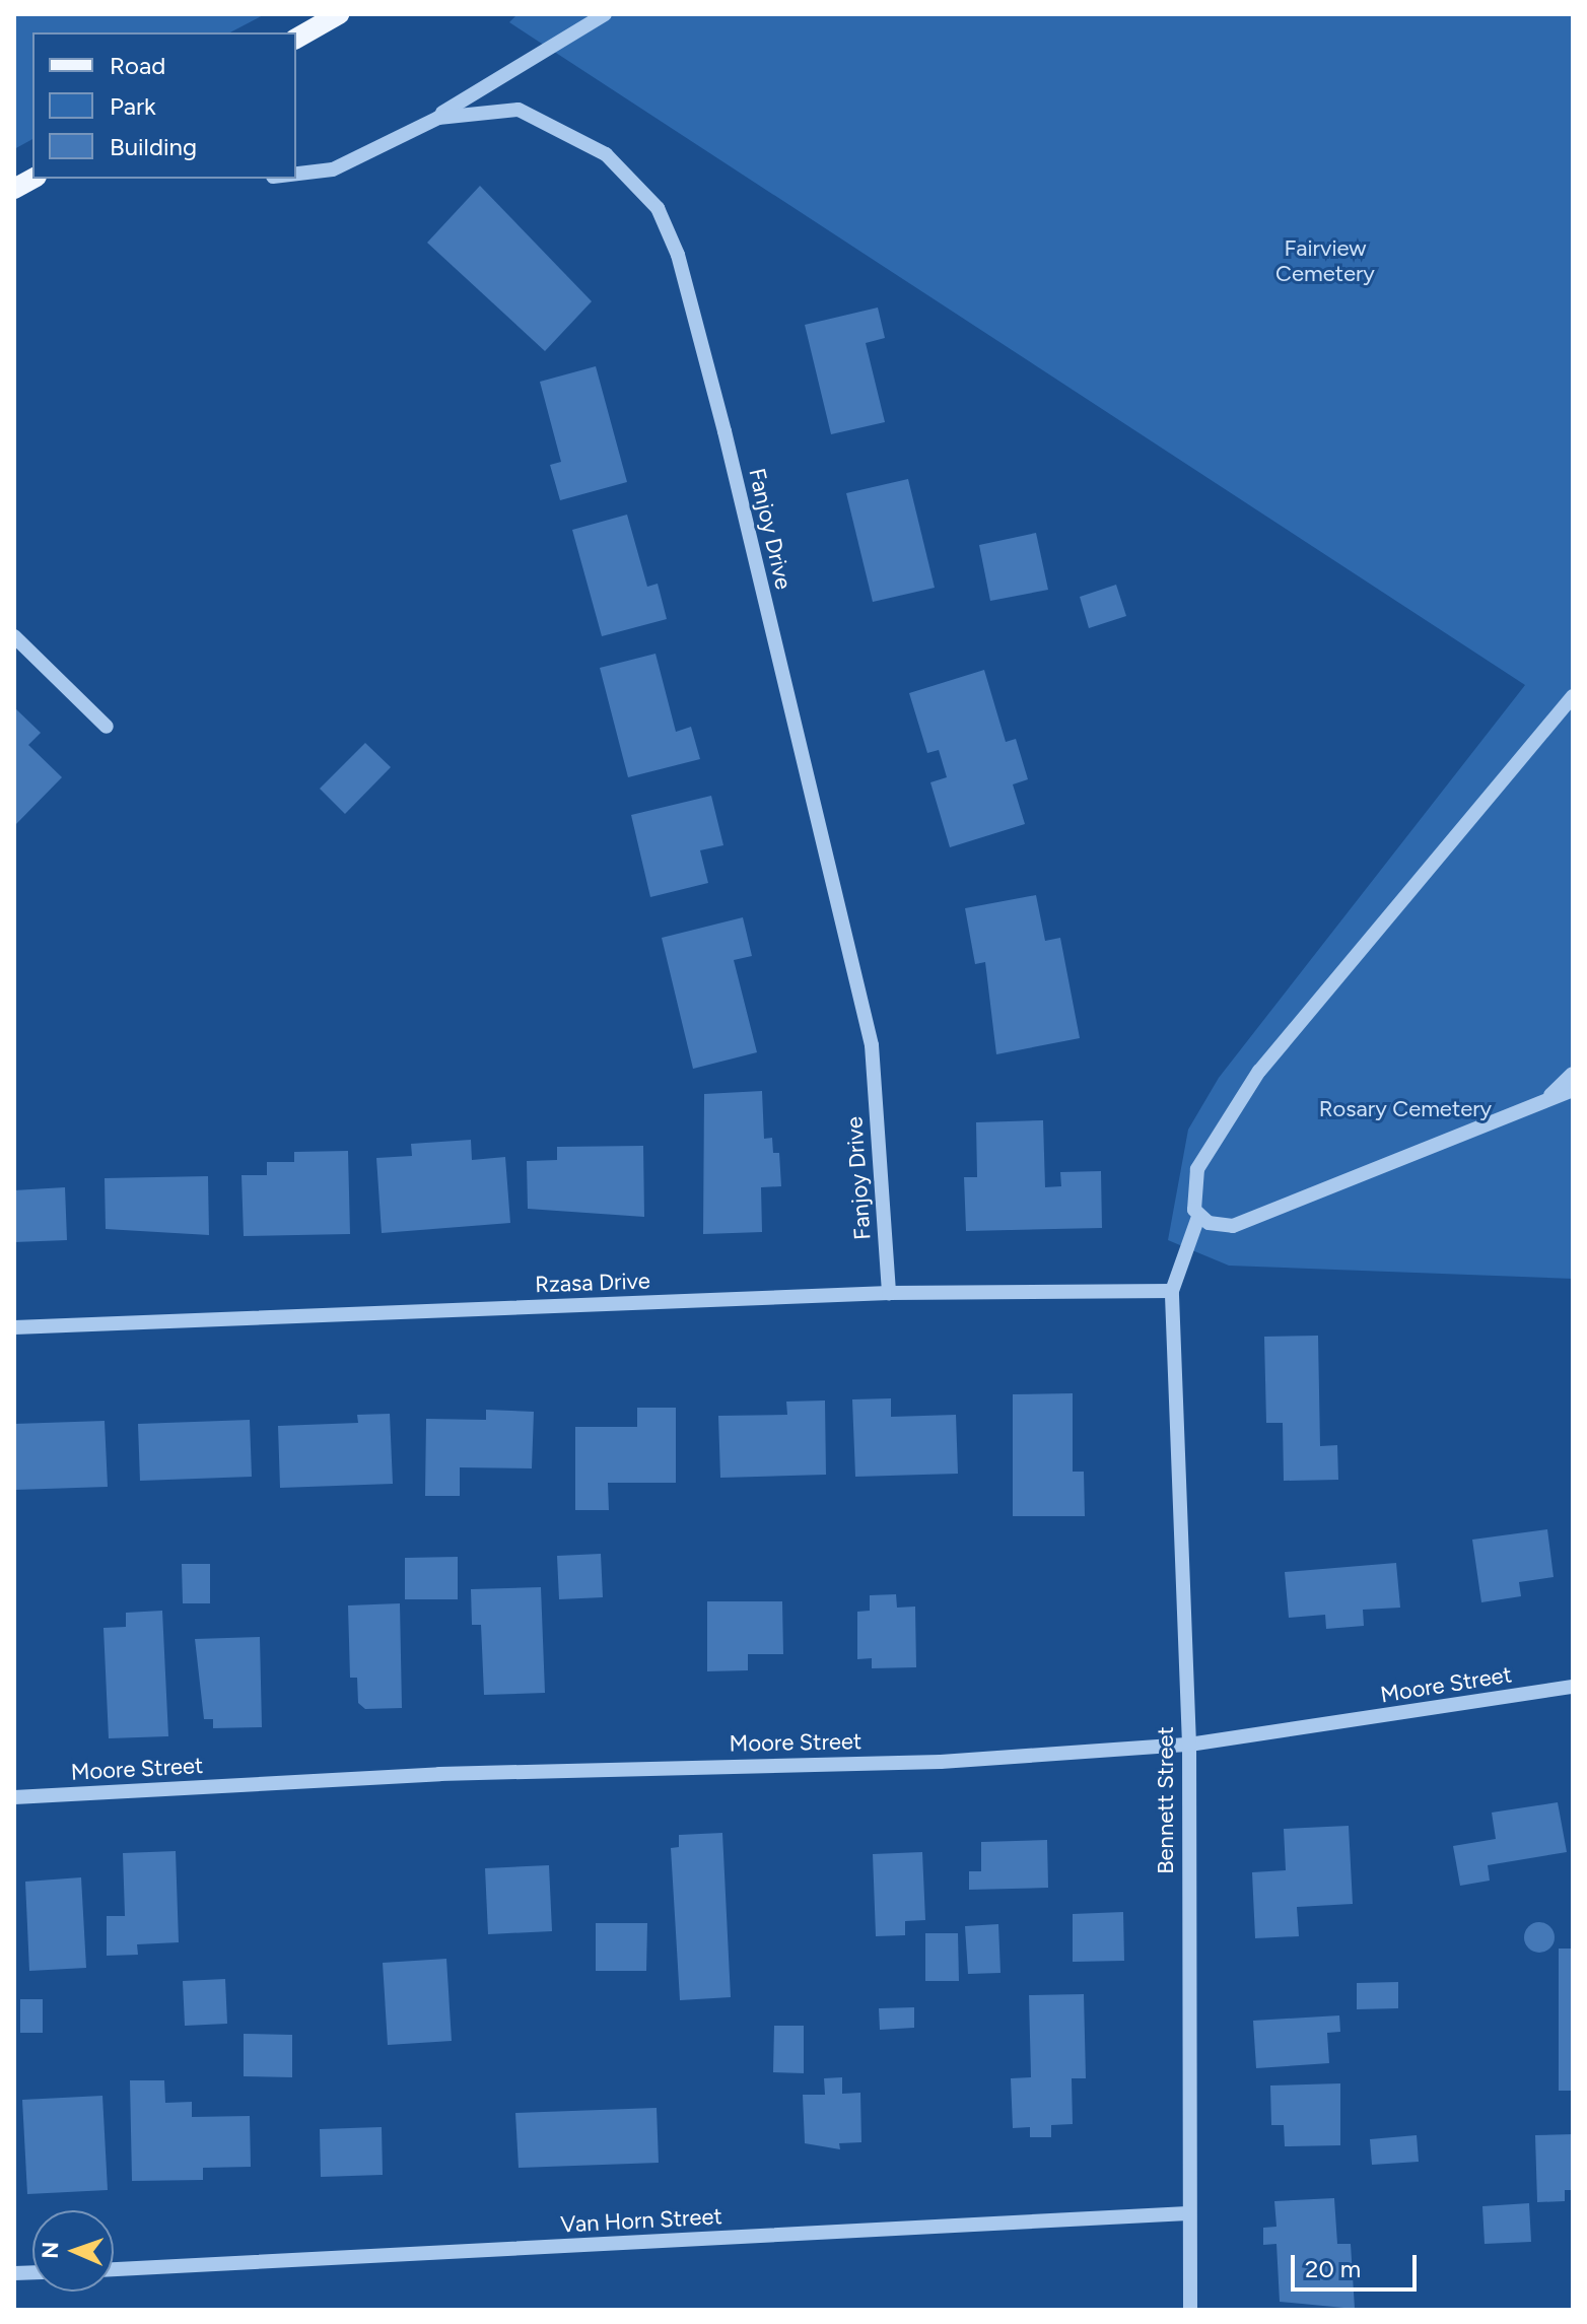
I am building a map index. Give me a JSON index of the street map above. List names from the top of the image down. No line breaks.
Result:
{"streets":{"street":["Fanjoy Drive","Rzasa Drive","Moore Street","Bennett Street","Van Horn Street"]},"crossings":[["Fanjoy Drive","Rzasa Drive"],["Rzasa Drive","Bennett Street"],["Moore Street","Bennett Street"],["Bennett Street","Van Horn Street"]],"parks":["Fairview Cemetery","Rosary Cemetery"],"legend":["Road","Park","Building"],"scale_bar":"20 m","north":"left"}
